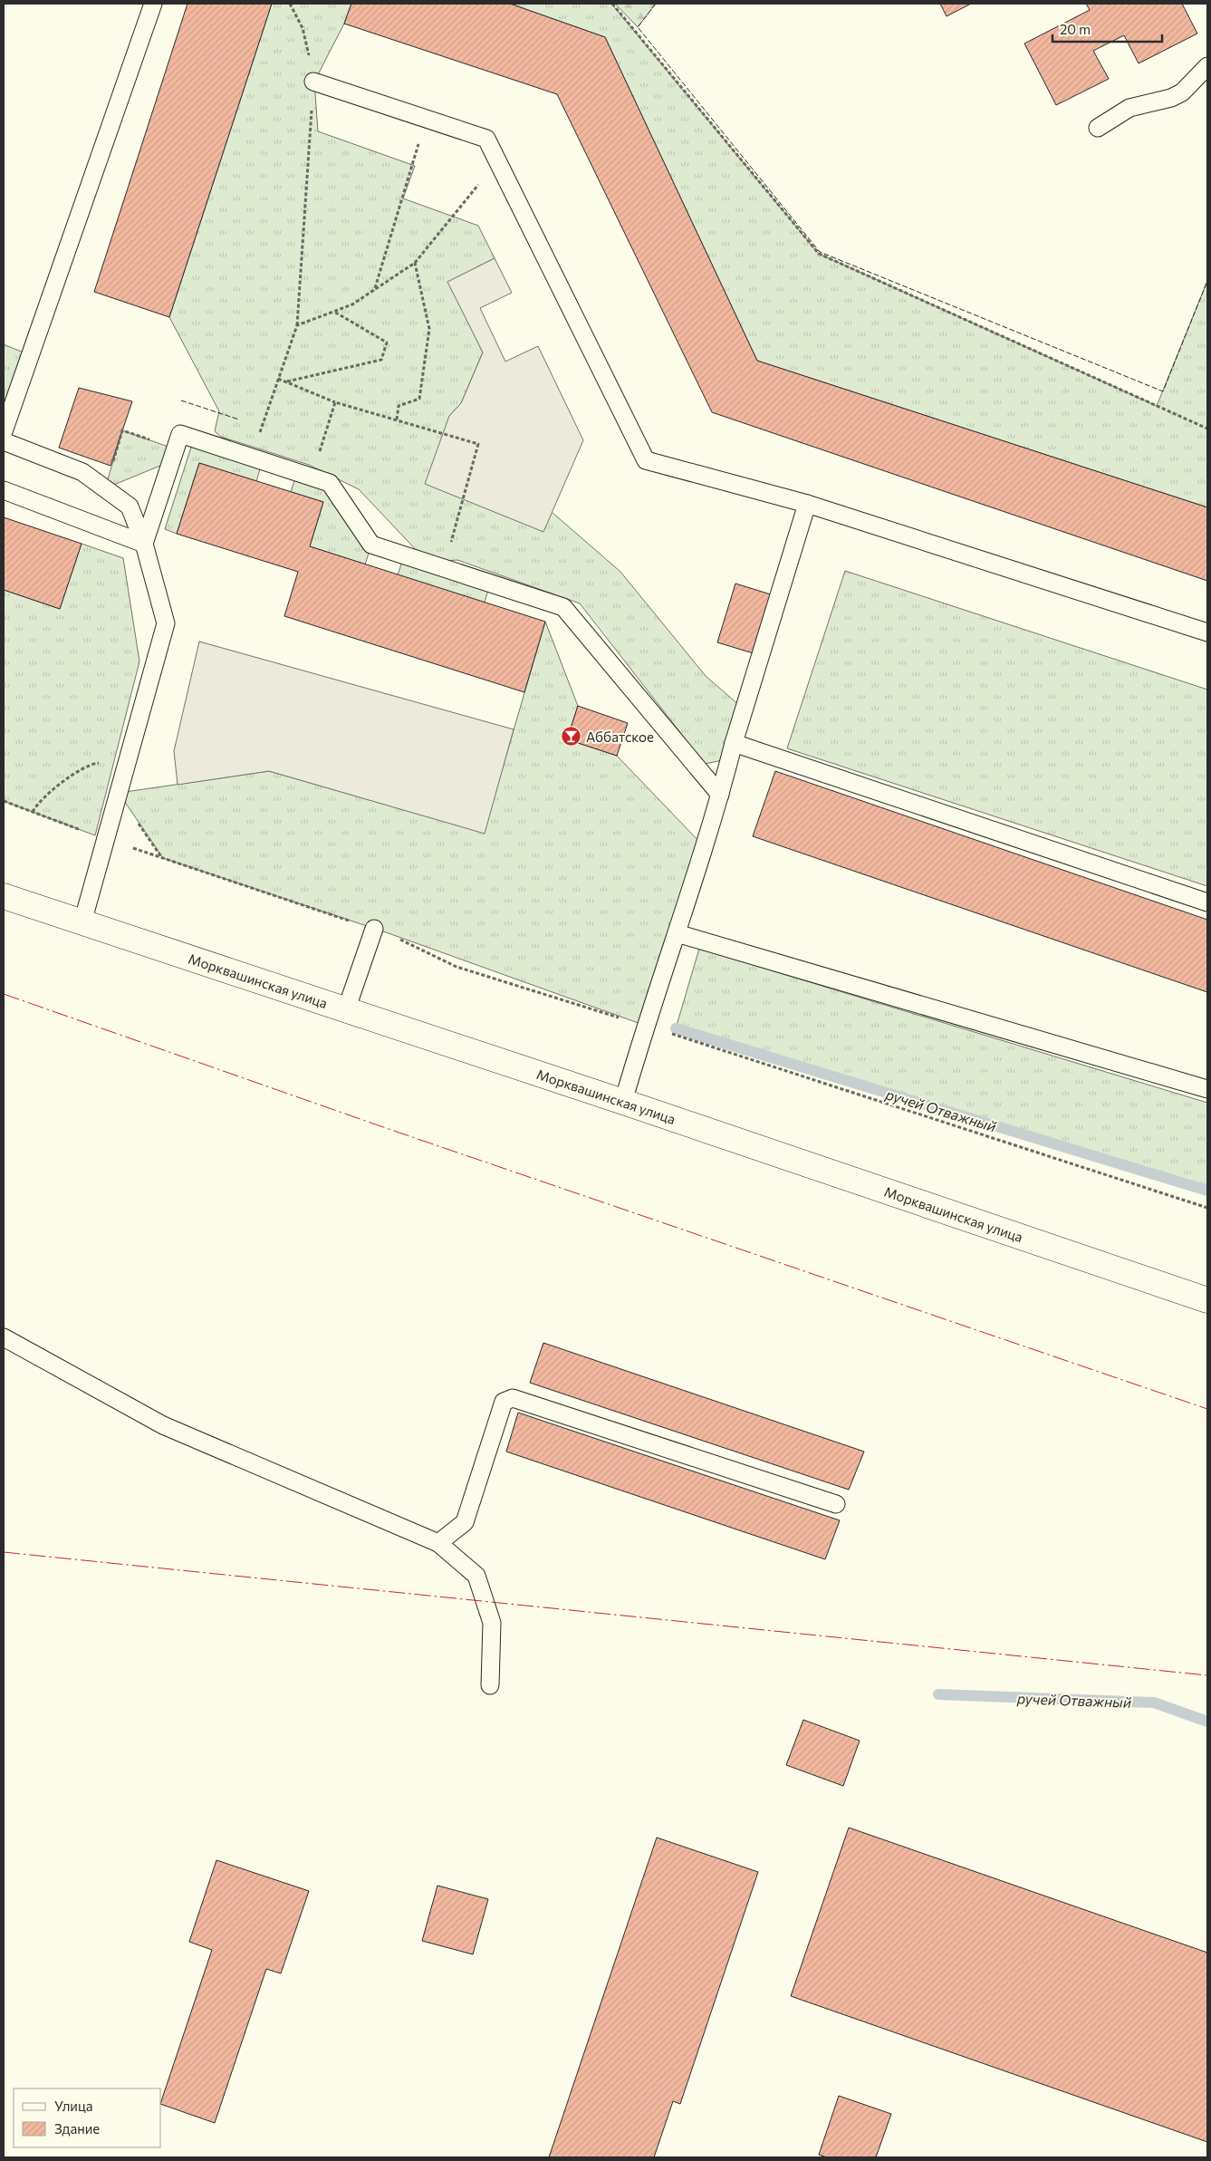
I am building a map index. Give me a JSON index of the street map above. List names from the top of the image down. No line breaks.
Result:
{"streets":{"street":["Морквашинская улица"]},"water":["ручей Отважный"],"places":{"bar":["Аббатское"]},"legend":["Улица","Здание"],"scale_bar":"20 m"}
